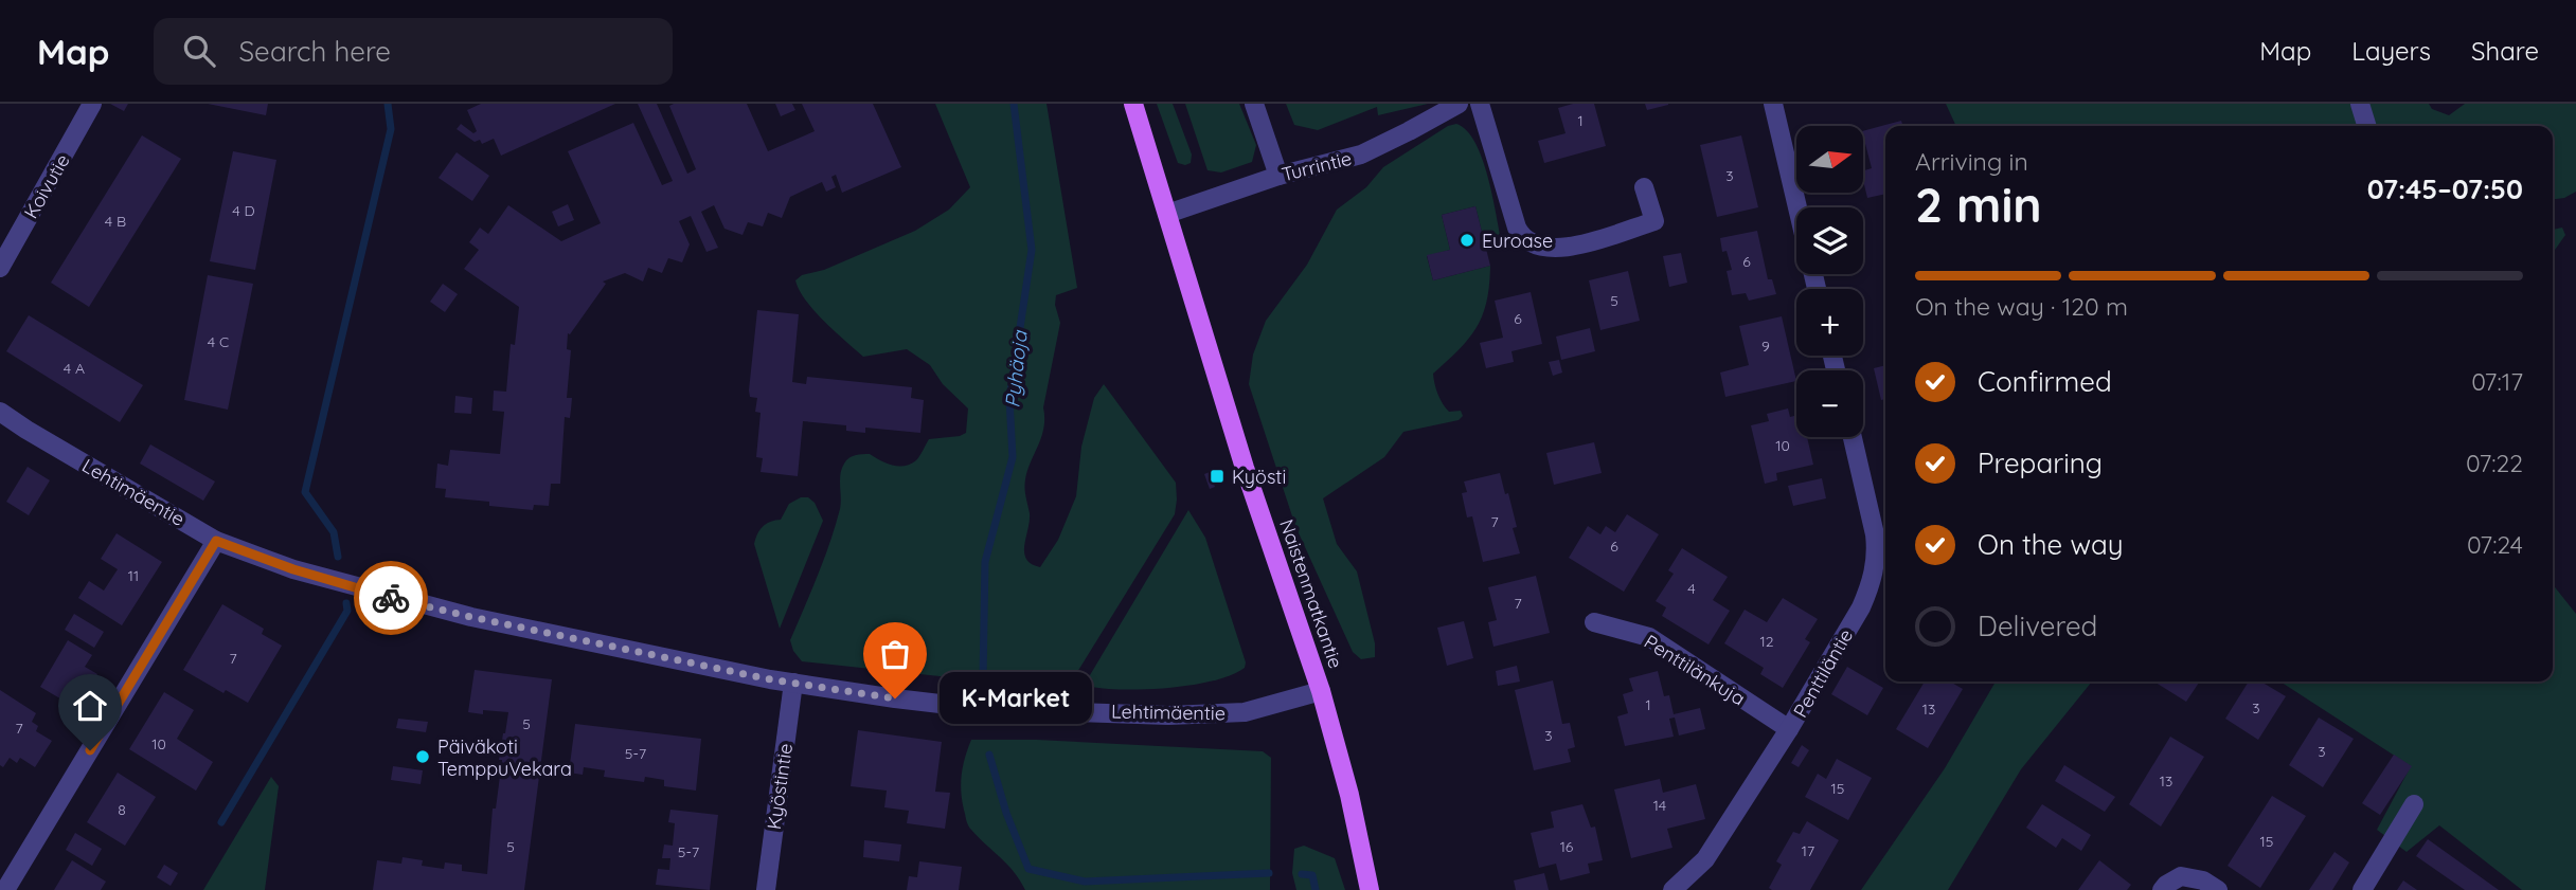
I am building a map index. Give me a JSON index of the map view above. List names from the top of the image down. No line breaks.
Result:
{"streets":{"main road":["Naistenmatkantie"],"street":["Turrintie","Koivutie","Lehtimäentie","Penttilänkuja","Penttiläntie","Kyöstintie"]},"crossings":[["Turrintie","Naistenmatkantie"],["Lehtimäentie","Naistenmatkantie"],["Lehtimäentie","Kyöstintie"],["Penttilänkuja","Penttiläntie"]],"water":["Pyhäoja"],"places":{"other":["Euroase","K-Market","Päiväkoti TemppuVekara"],"transit":["Kyösti"]},"house_numbers":["1","3","4 D","4 B","6","5","6","4 C","9","4 A","10","7","6","11","4","7","12","7","1","3","13","5","7","3","10","3","5-7","13","15","14","8","15","5","16","17","5-7"],"north":"right","page":{"header":"Map","search":"Search here","nav":["Map","Layers","Share"],"map_buttons":["+","−"],"heading":["2 min","Arriving in","07:45–07:50"],"bar":"On the way · 120 m","list":[["Confirmed","07:17"],["Preparing","07:22"],["On the way","07:24"],"Delivered"],"bubble":"K-Market"}}
